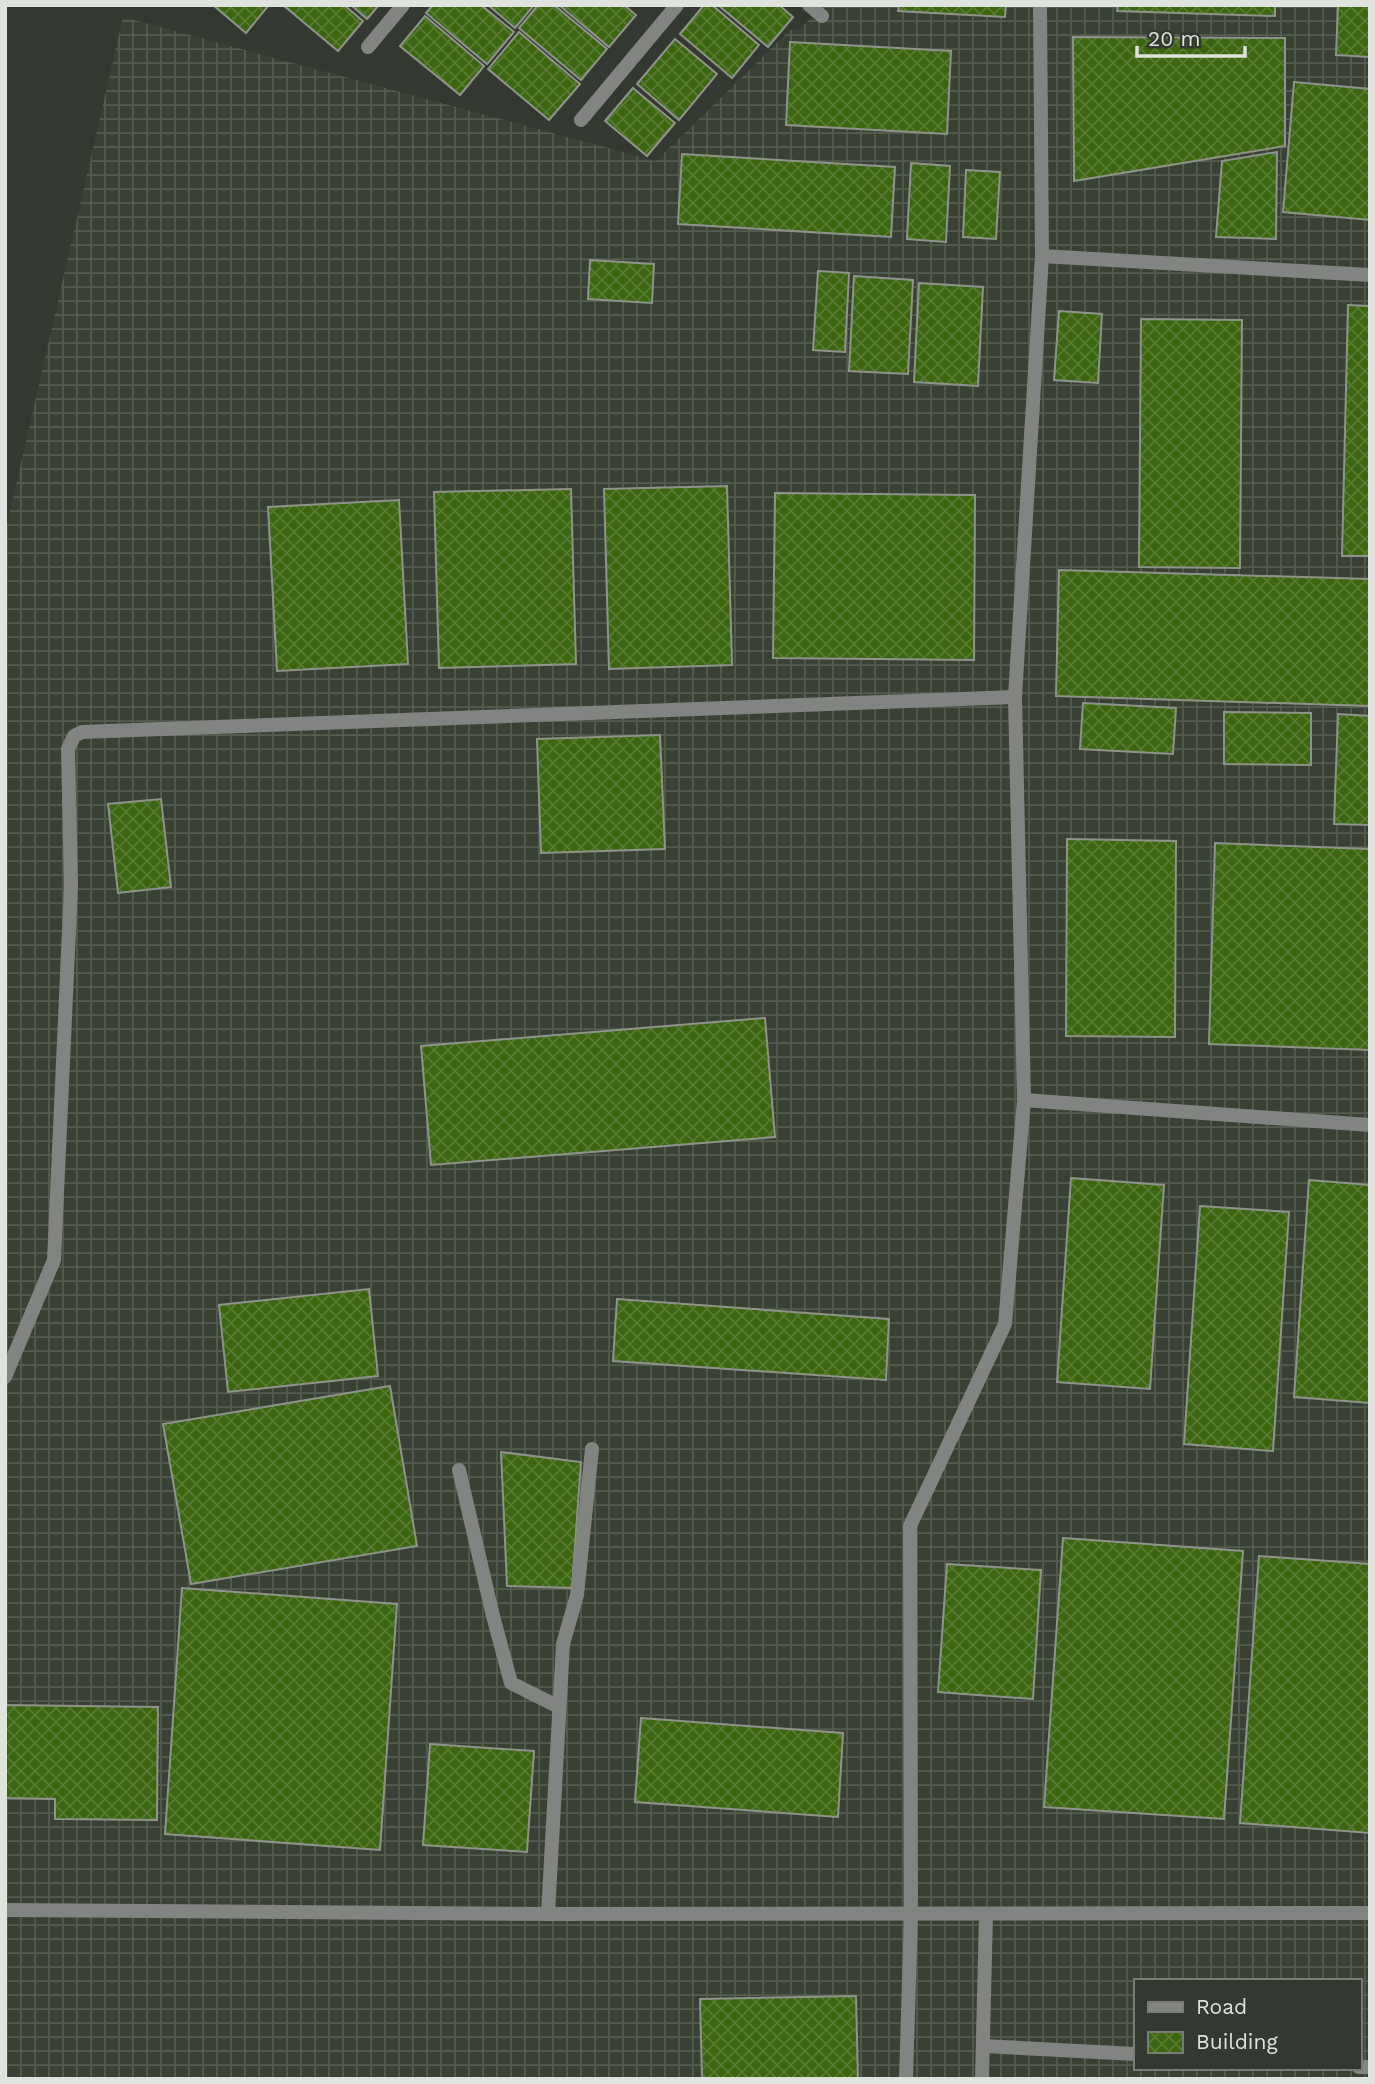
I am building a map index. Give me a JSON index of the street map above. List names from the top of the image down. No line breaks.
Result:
{"legend":["Road","Building"],"scale_bar":"20 m"}
